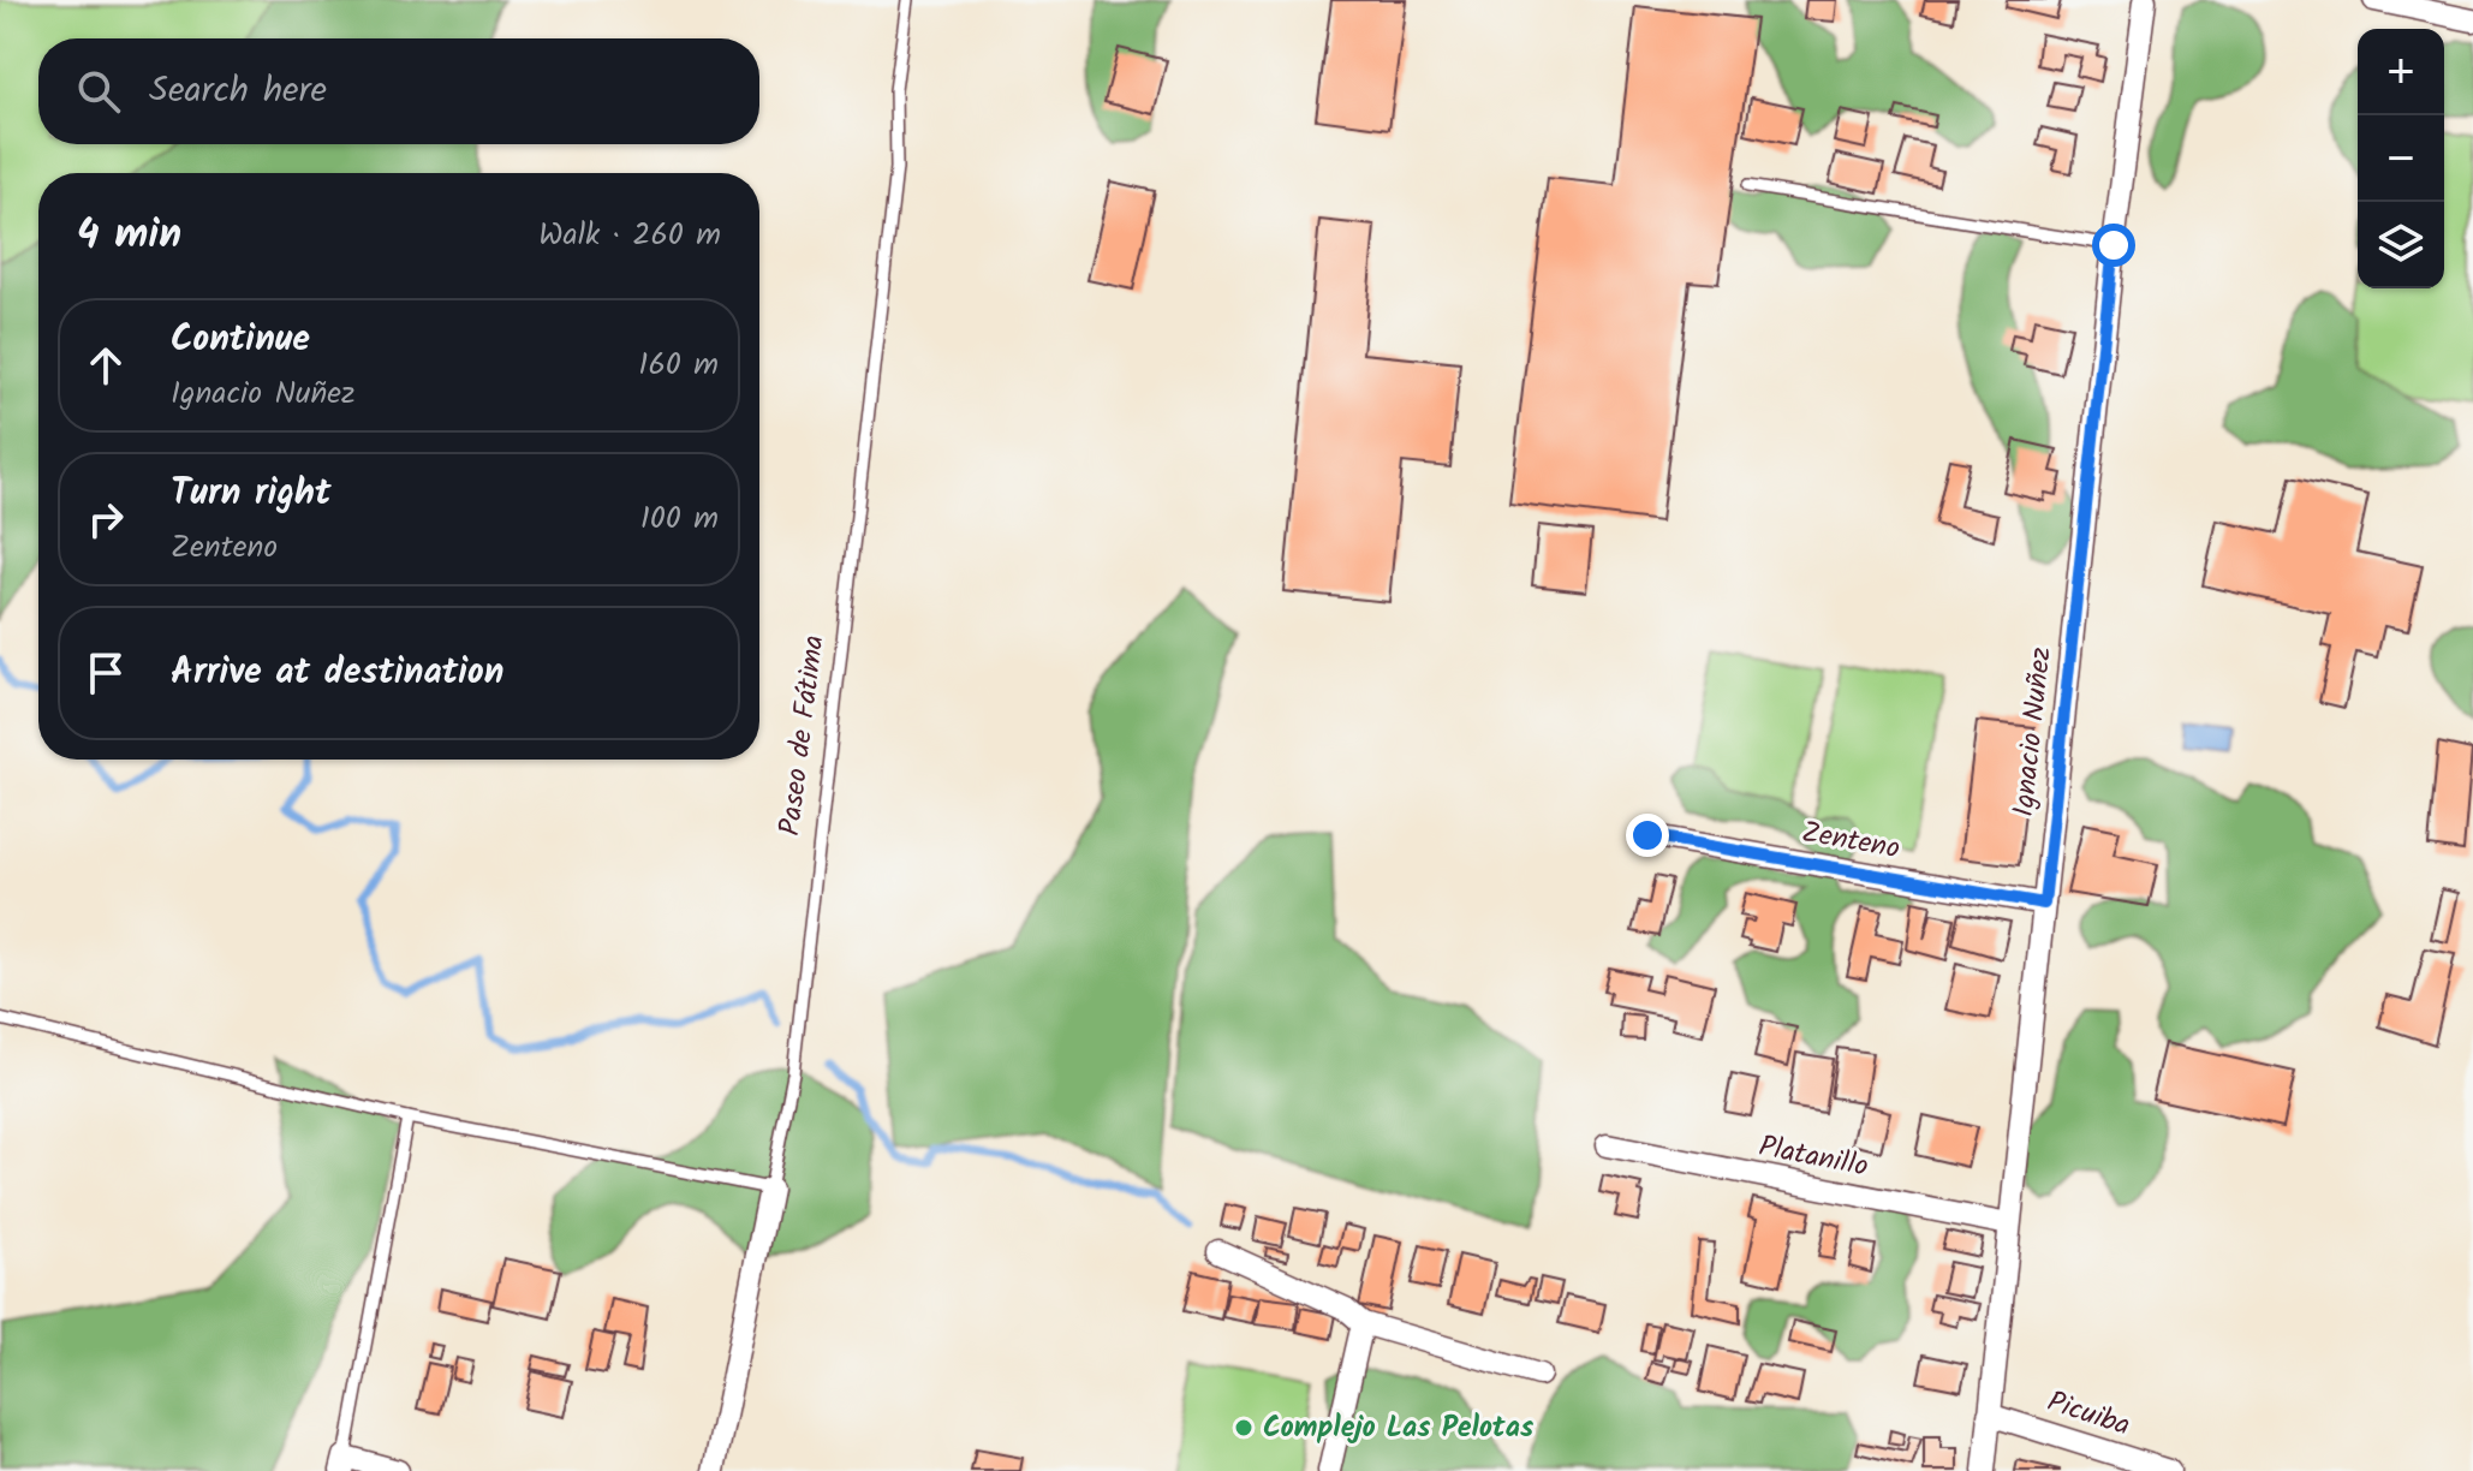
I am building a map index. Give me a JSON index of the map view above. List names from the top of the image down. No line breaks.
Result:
{"streets":{"street":["Ignacio Nuñez","Paseo de Fátima","Zenteno","Platanillo","Picuiba"]},"crossings":[["Ignacio Nuñez","Zenteno"],["Ignacio Nuñez","Platanillo"],["Ignacio Nuñez","Picuiba"]],"places":["Complejo Las Pelotas"],"page":{"map_buttons":["+","−"],"search":"Search here","heading":["4 min","Walk · 260 m"],"list":[["Continue","Ignacio Nuñez","160 m"],["Turn right","Zenteno","100 m"],"Arrive at destination"]}}
